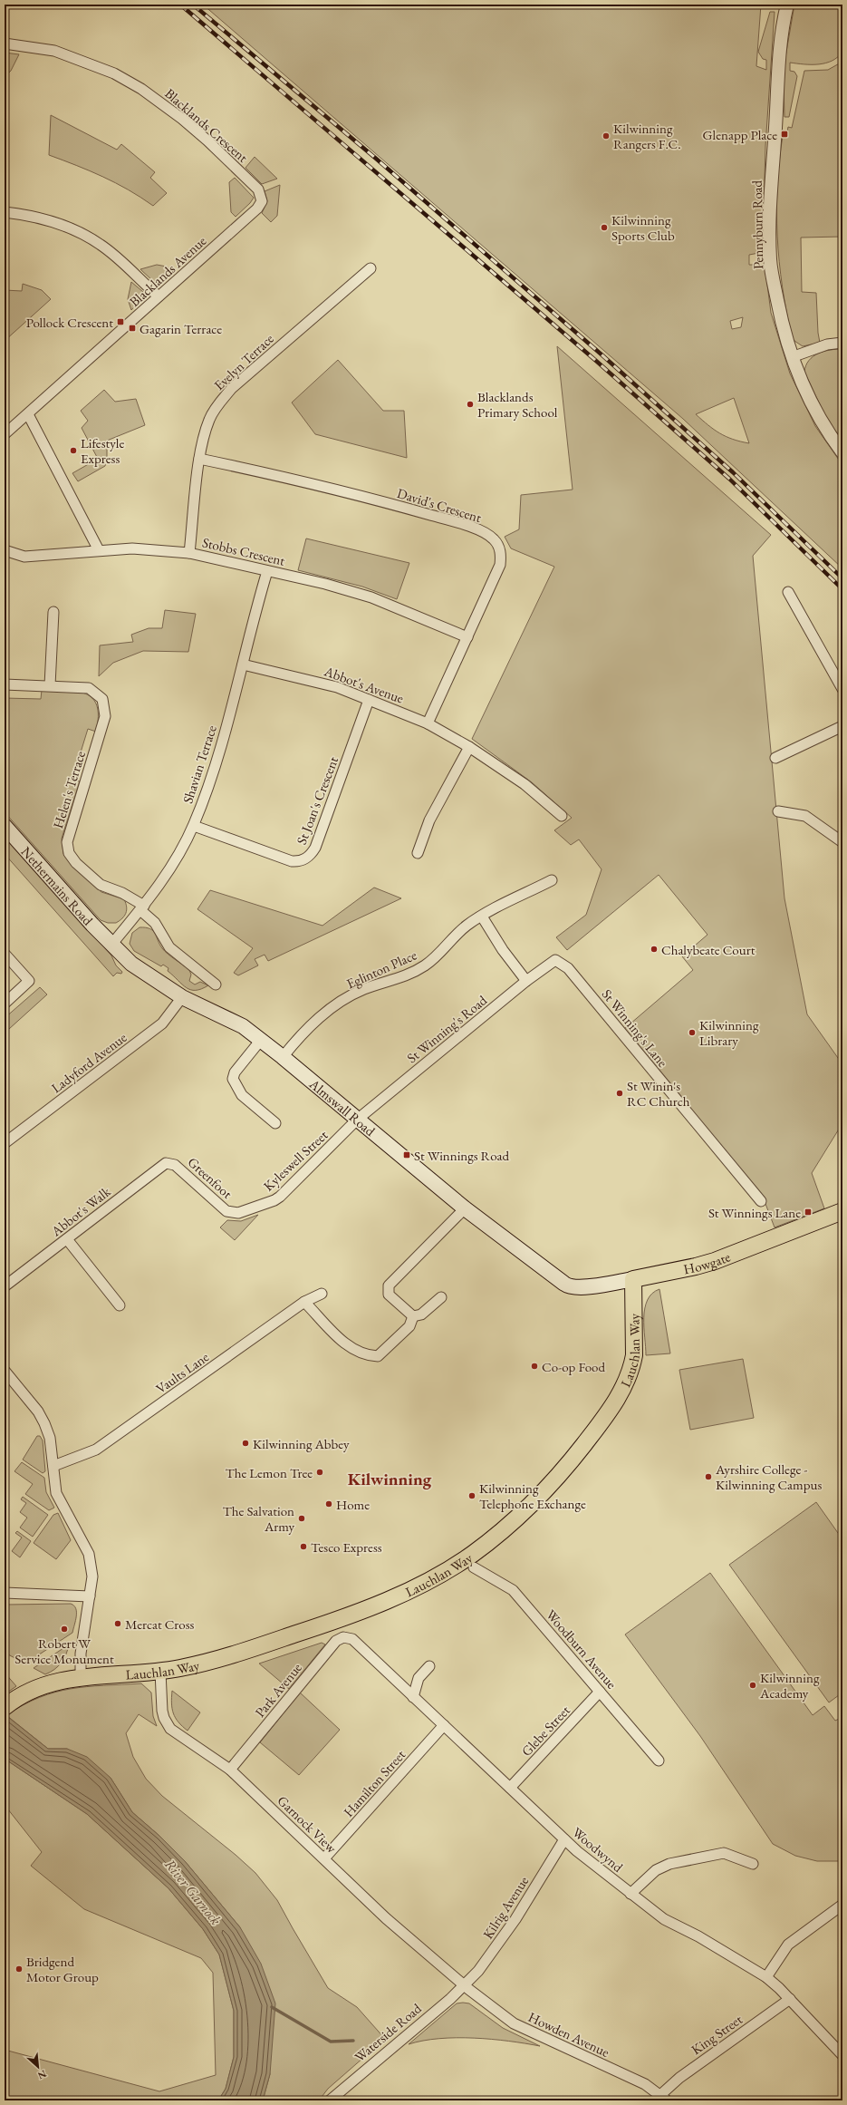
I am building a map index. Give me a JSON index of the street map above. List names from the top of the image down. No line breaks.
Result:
{"streets":{"main road":["Nethermains Road","Almswall Road","Howgate","Lauchlan Way"],"street":["Blacklands Crescent","Pennyburn Road","Blacklands Avenue","Evelyn Terrace","David's Crescent","Stobbs Crescent","Abbot's Avenue","Shavian Terrace","Helen's Terrace","St Joan's Crescent","Eglinton Place","St Winning's Lane","St Winning's Road","Ladyford Avenue","Kyleswell Street","Greenfoot","Abbot's Walk","Vaults Lane","Woodburn Avenue","Park Avenue","Glebe Street","Hamilton Street","Garnock View","Woodwynd","Kilrig Avenue","Waterside Road","Howden Avenue","King Street"]},"crossings":[["Blacklands Crescent","Blacklands Avenue"],["Evelyn Terrace","David's Crescent"],["Evelyn Terrace","Stobbs Crescent"],["David's Crescent","Stobbs Crescent"],["David's Crescent","Abbot's Avenue"],["Stobbs Crescent","Shavian Terrace"],["Abbot's Avenue","Shavian Terrace"],["Abbot's Avenue","St Joan's Crescent"],["Shavian Terrace","Helen's Terrace"],["Shavian Terrace","St Joan's Crescent"],["Shavian Terrace","Nethermains Road"],["Shavian Terrace","Almswall Road"],["Nethermains Road","Almswall Road"],["Eglinton Place","Almswall Road"],["St Winning's Lane","St Winning's Road"],["St Winning's Road","Almswall Road"],["St Winning's Road","Kyleswell Street"],["Ladyford Avenue","Almswall Road"],["Almswall Road","Kyleswell Street"],["Almswall Road","Howgate"],["Kyleswell Street","Greenfoot"],["Greenfoot","Abbot's Walk"],["Howgate","Lauchlan Way"],["Lauchlan Way","Garnock View"],["Woodburn Avenue","Glebe Street"],["Park Avenue","Garnock View"],["Park Avenue","Woodwynd"],["Glebe Street","Woodwynd"],["Hamilton Street","Garnock View"],["Hamilton Street","Woodwynd"],["Garnock View","Kilrig Avenue"],["Garnock View","Waterside Road"],["Garnock View","Howden Avenue"],["Woodwynd","Kilrig Avenue"],["Woodwynd","King Street"],["Kilrig Avenue","Waterside Road"],["Kilrig Avenue","Howden Avenue"],["Waterside Road","Howden Avenue"],["Howden Avenue","King Street"]],"districts":["Kilwinning"],"water":["River Garnock"],"places":{"transit":["Glenapp Place","Pollock Crescent","Gagarin Terrace","St Winnings Road","St Winnings Lane"],"other":["Kilwinning Rangers F.C.","Kilwinning Sports Club","Blacklands Primary School","Lifestyle Express","Chalybeate Court","Kilwinning Library","St Winin's RC Church","Co-op Food","Kilwinning Abbey","The Lemon Tree","Ayrshire College - Kilwinning Campus","Kilwinning Telephone Exchange","Home","The Salvation Army","Tesco Express","Mercat Cross","Robert W Service Monument","Kilwinning Academy","Bridgend Motor Group"]},"north":"bottom right"}
